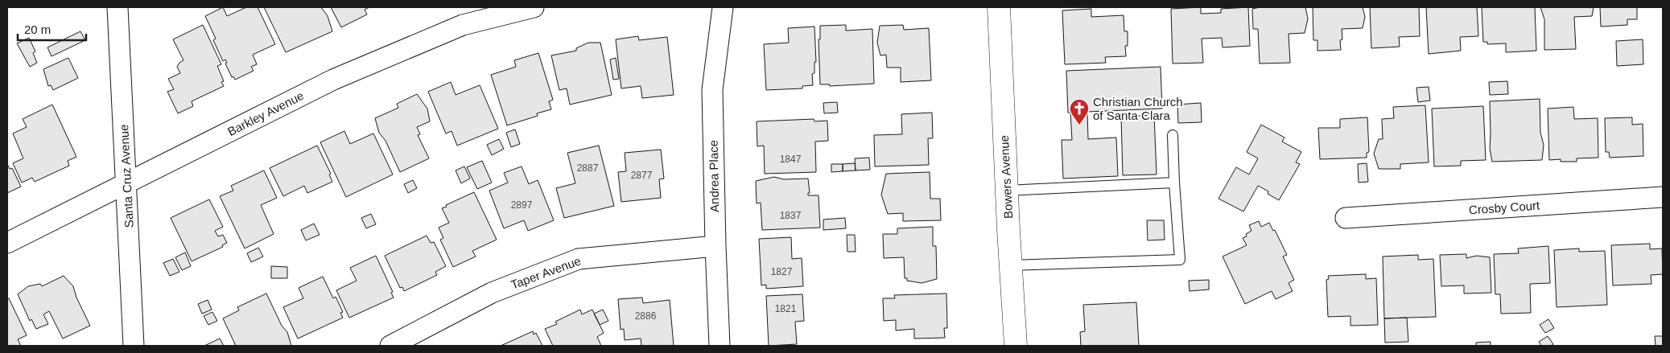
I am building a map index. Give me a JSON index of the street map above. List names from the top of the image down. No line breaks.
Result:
{"streets":{"main road":["Bowers Avenue"],"street":["Barkley Avenue","Santa Cruz Avenue","Andrea Place","Crosby Court","Taper Avenue"]},"crossings":[["Barkley Avenue","Santa Cruz Avenue"],["Andrea Place","Taper Avenue"]],"places":{"church":["Christian Church of Santa Clara"]},"house_numbers":["1847","2887","2877","2897","1837","1827","1821","2886"],"scale_bar":"20 m"}
